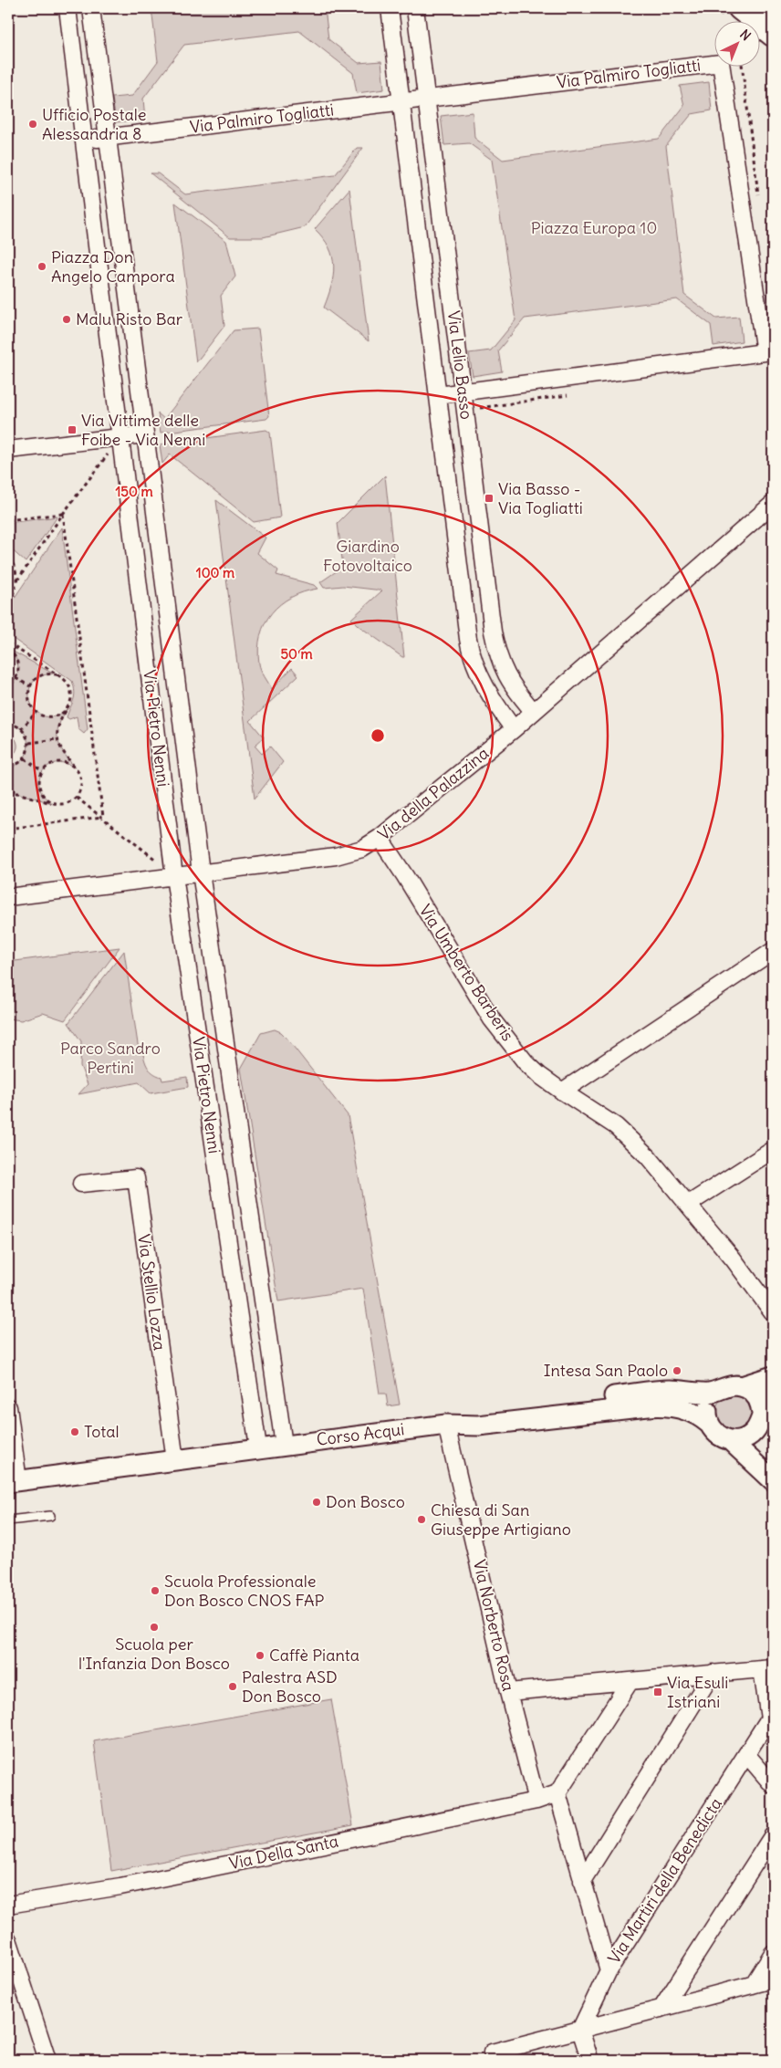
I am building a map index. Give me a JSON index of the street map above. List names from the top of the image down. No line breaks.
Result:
{"streets":{"street":["Via Palmiro Togliatti","Via Lelio Basso","Via Pietro Nenni","Via della Palazzina","Via Umberto Barberis","Via Stellio Lozza","Corso Acqui","Via Norberto Rosa","Via Della Santa","Via Martiri della Benedicta"]},"crossings":[["Via Palmiro Togliatti","Via Lelio Basso"],["Via Palmiro Togliatti","Via Pietro Nenni"],["Via Lelio Basso","Via della Palazzina"],["Via Pietro Nenni","Via della Palazzina"],["Via Pietro Nenni","Corso Acqui"],["Via della Palazzina","Via Umberto Barberis"],["Via Stellio Lozza","Corso Acqui"],["Corso Acqui","Via Norberto Rosa"],["Via Norberto Rosa","Via Della Santa"]],"parks":["Piazza Europa 10","Giardino Fotovoltaico","Parco Sandro Pertini"],"places":{"other":["Ufficio Postale Alessandria 8","Piazza Don Angelo Campora","Malu Risto Bar","Intesa San Paolo","Total","Don Bosco","Chiesa di San Giuseppe Artigiano","Scuola Professionale Don Bosco CNOS FAP","Scuola per l'Infanzia Don Bosco","Caffè Pianta","Palestra ASD Don Bosco"],"transit":["Via Vittime delle Foibe - Via Nenni","Via Basso - Via Togliatti","Via Esuli Istriani"]},"north":"top right","rings":["150 m","100 m","50 m"]}
